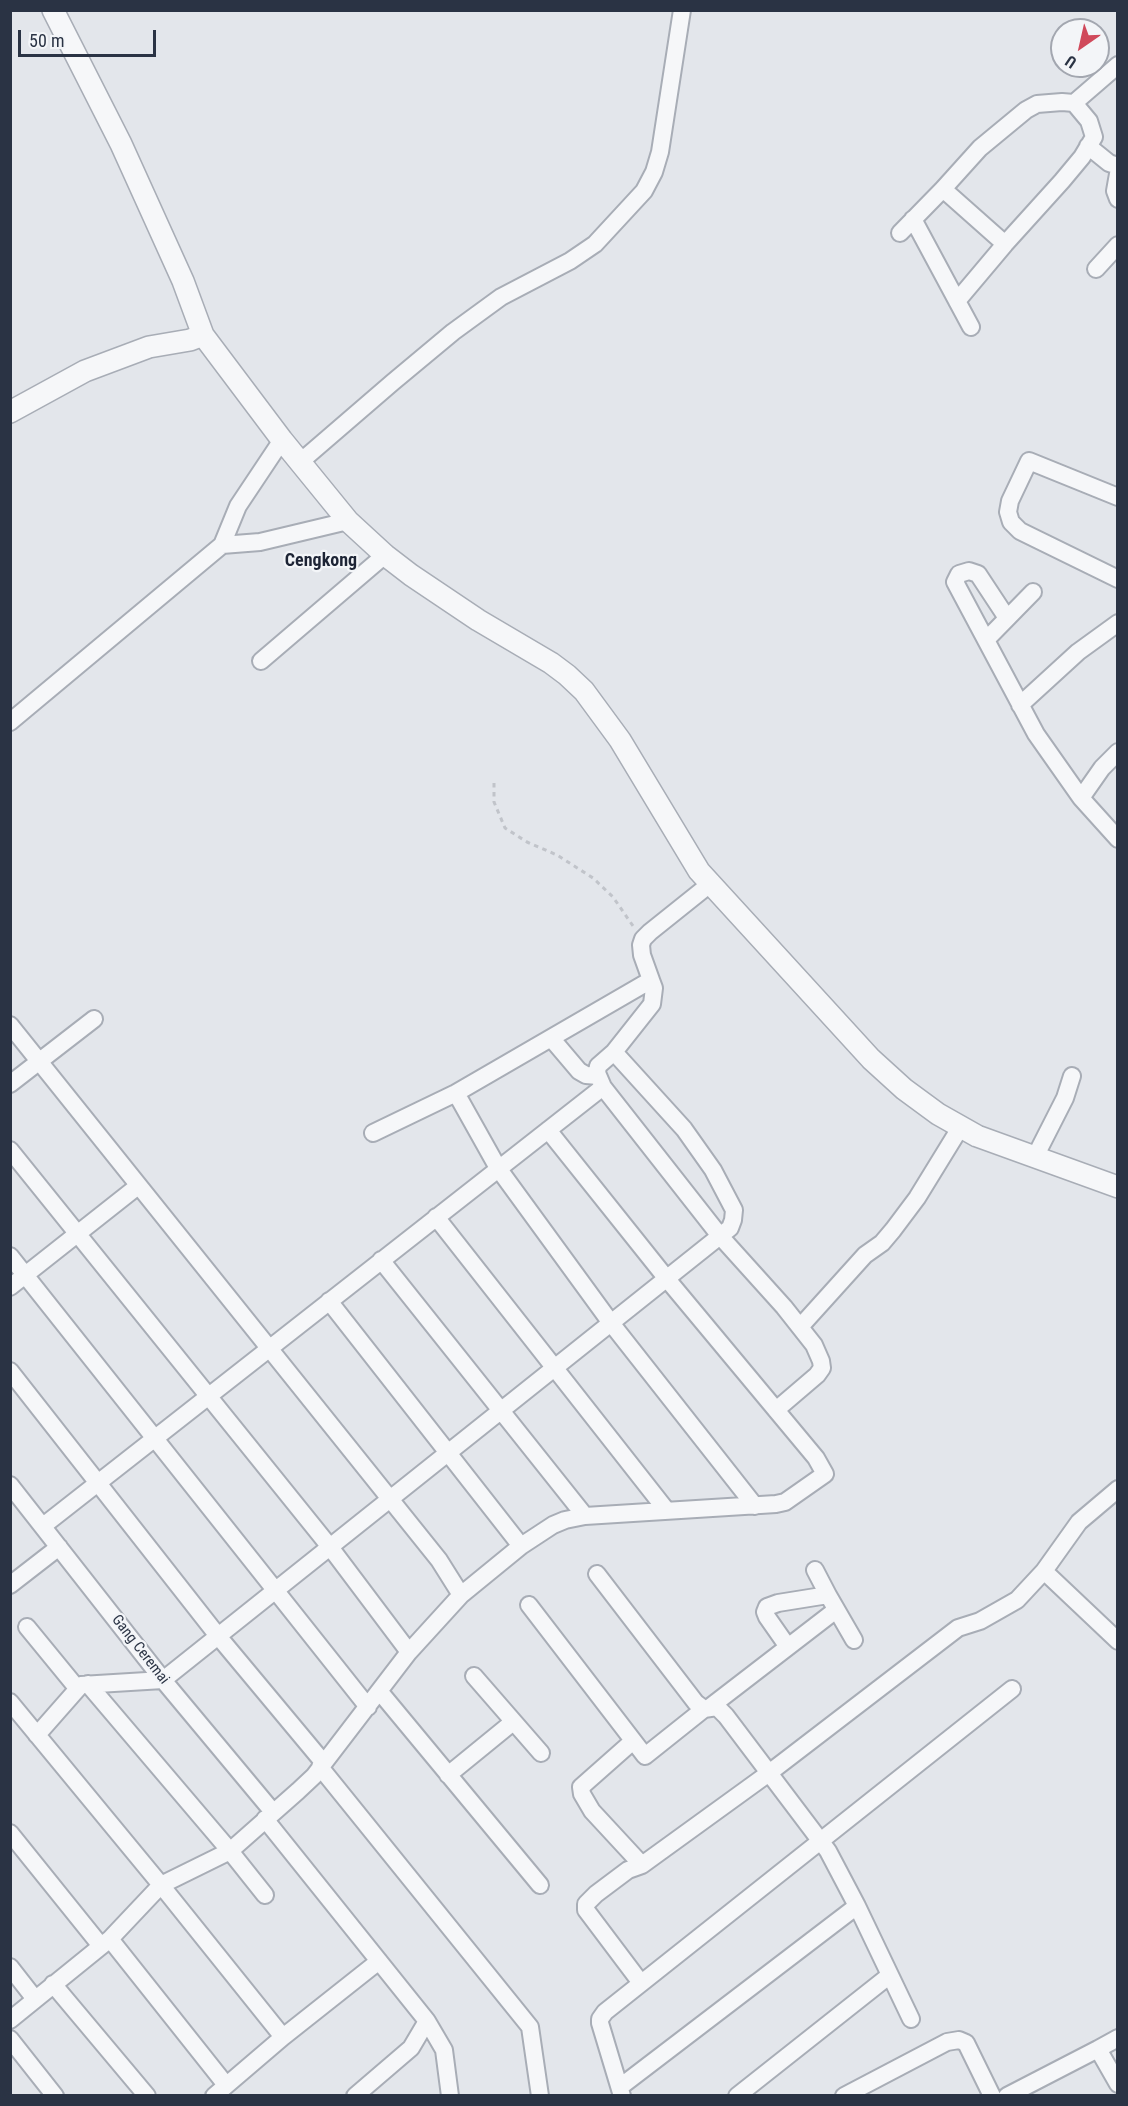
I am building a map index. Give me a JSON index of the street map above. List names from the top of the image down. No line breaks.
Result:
{"streets":{"street":["Gang Ceremai"]},"districts":["Cengkong"],"scale_bar":"50 m","north":"bottom left"}
